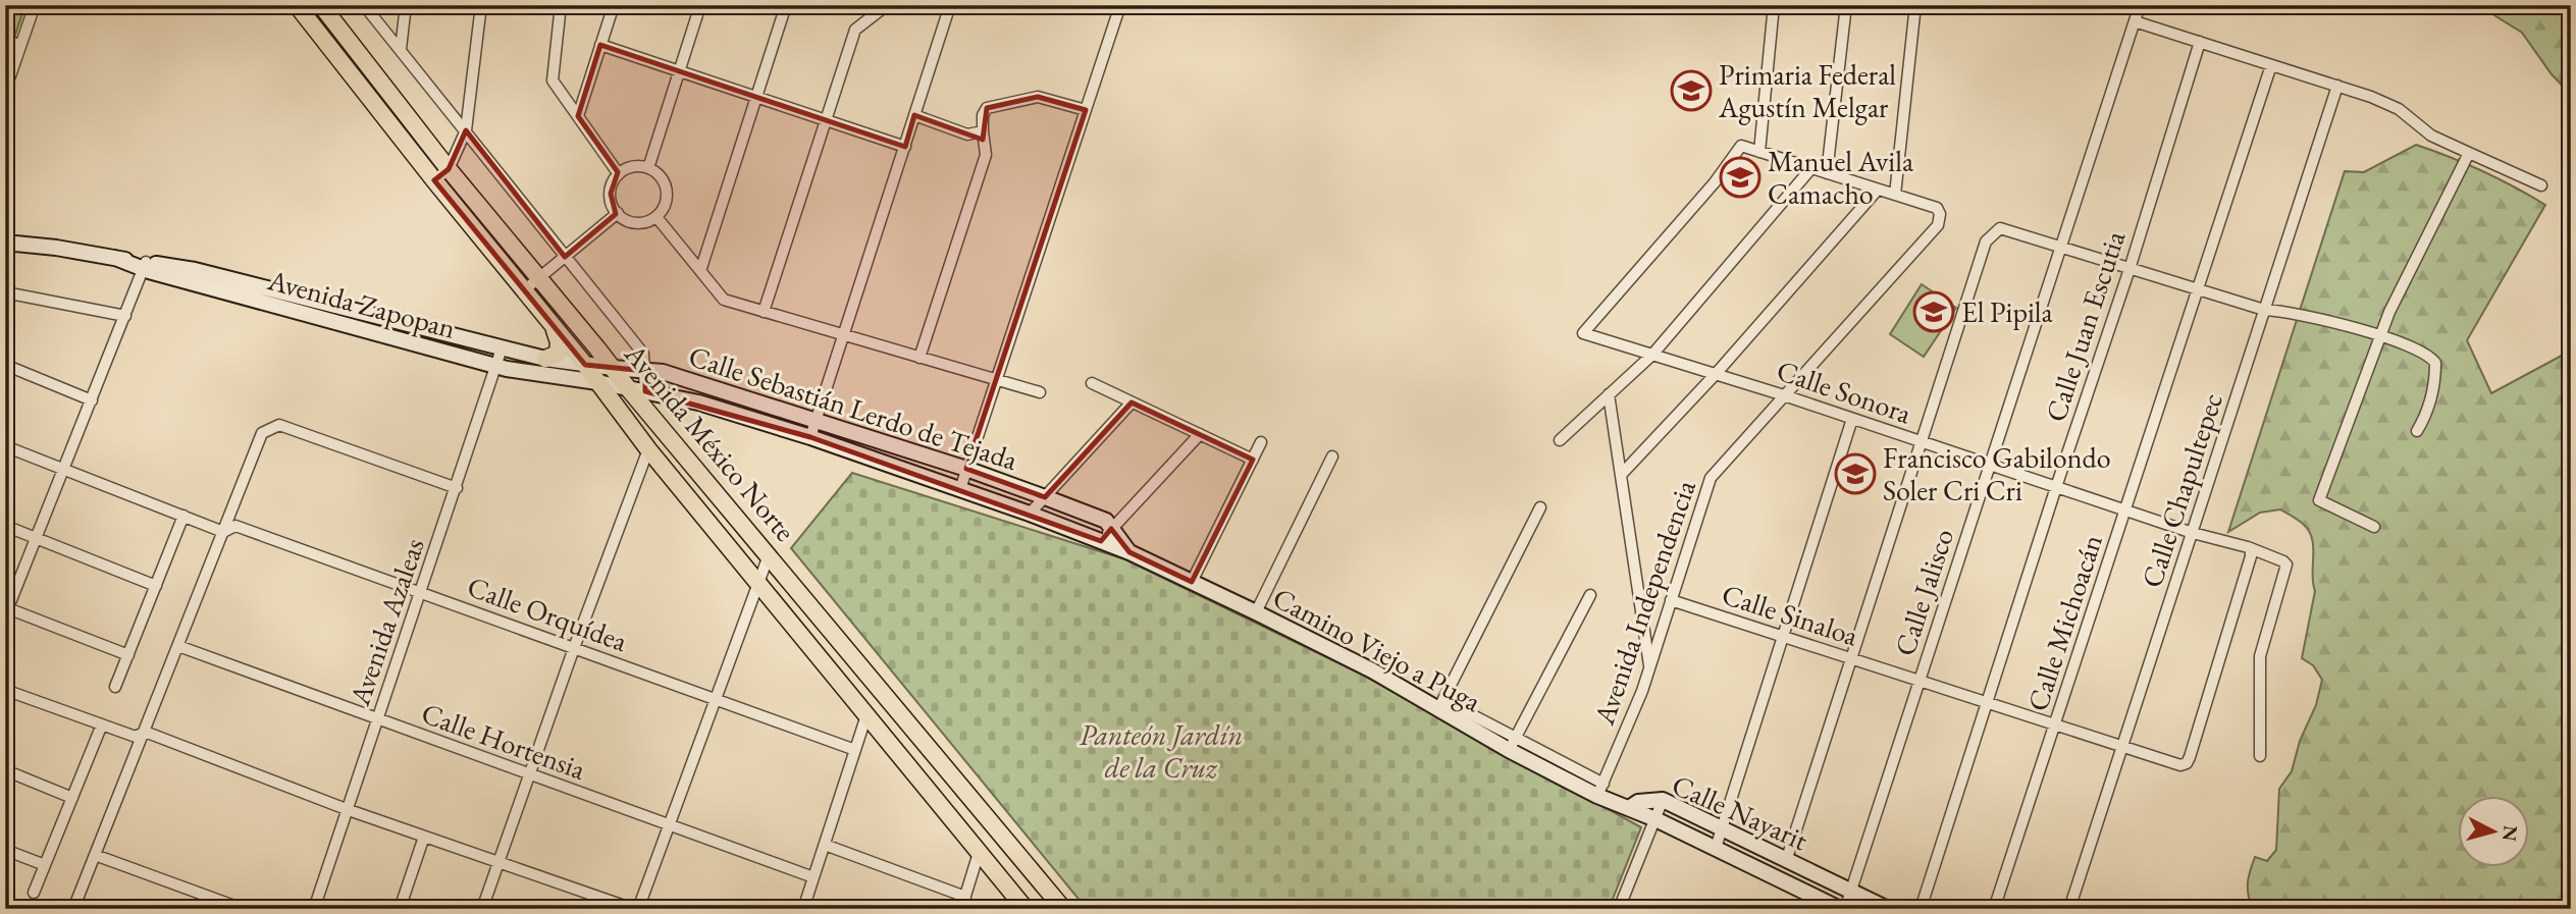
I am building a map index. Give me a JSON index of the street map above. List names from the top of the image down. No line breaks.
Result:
{"streets":{"main road":["Avenida México Norte"],"street":["Avenida Zapopan","Calle Juan Escutia","Calle Sonora","Calle Sebastián Lerdo de Tejada","Calle Chapultepec","Calle Jalisco","Avenida Independencia","Calle Orquídea","Calle Sinaloa","Avenida Azaleas","Calle Michoacán","Camino Viejo a Puga","Calle Hortensia","Calle Nayarit"]},"crossings":[["Avenida Zapopan","Calle Sebastián Lerdo de Tejada"],["Avenida Zapopan","Avenida México Norte"],["Avenida Zapopan","Avenida Azaleas"],["Calle Juan Escutia","Calle Sonora"],["Calle Juan Escutia","Calle Sinaloa"],["Calle Sonora","Calle Chapultepec"],["Calle Sonora","Calle Jalisco"],["Calle Sonora","Avenida Independencia"],["Calle Sonora","Calle Sinaloa"],["Calle Sonora","Calle Michoacán"],["Calle Sebastián Lerdo de Tejada","Avenida México Norte"],["Calle Sebastián Lerdo de Tejada","Camino Viejo a Puga"],["Calle Chapultepec","Calle Sinaloa"],["Calle Jalisco","Calle Sinaloa"],["Calle Jalisco","Calle Nayarit"],["Avenida Independencia","Calle Sinaloa"],["Avenida Independencia","Camino Viejo a Puga"],["Calle Orquídea","Avenida Azaleas"],["Calle Sinaloa","Calle Michoacán"],["Avenida Azaleas","Calle Hortensia"],["Camino Viejo a Puga","Calle Nayarit"]],"parks":["Panteón Jardín de la Cruz"],"places":{"school or university":["Primaria Federal Agustín Melgar","Manuel Avila Camacho","El Pipila","Francisco Gabilondo Soler Cri Cri"]},"north":"right"}
